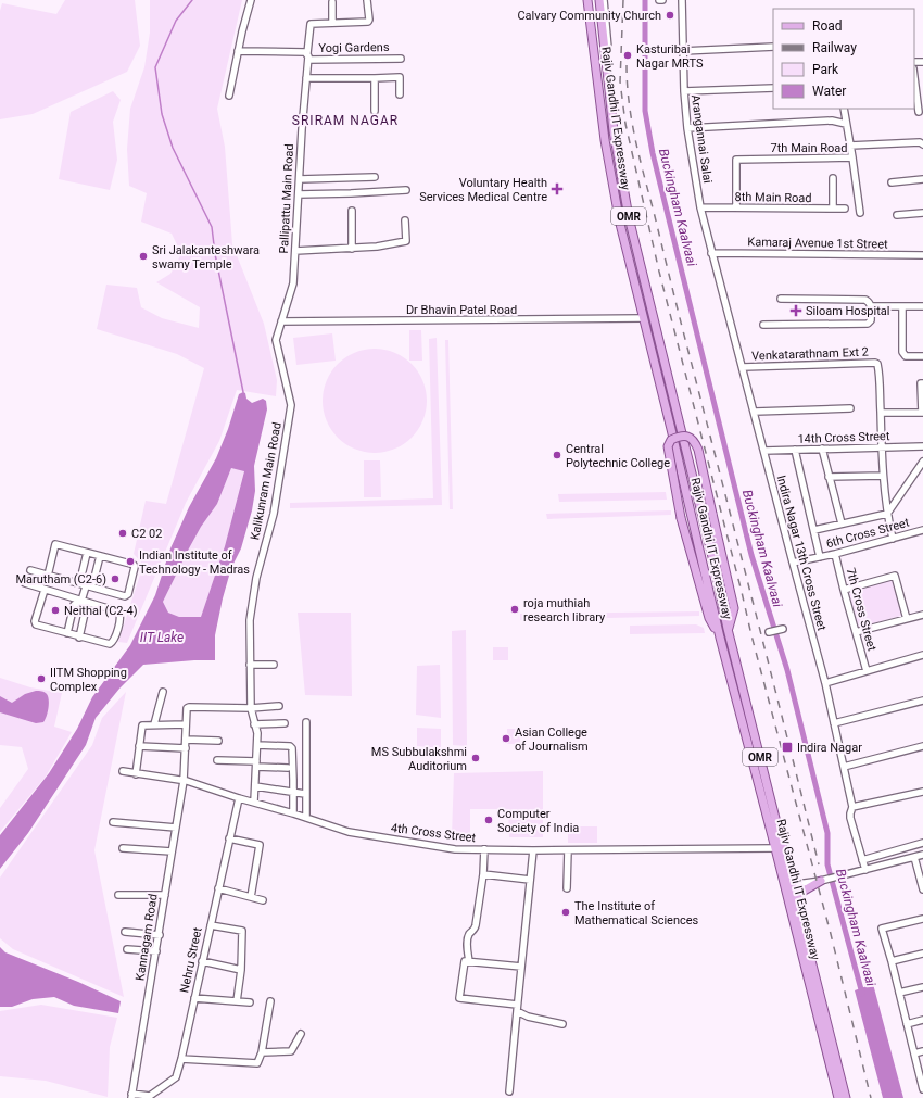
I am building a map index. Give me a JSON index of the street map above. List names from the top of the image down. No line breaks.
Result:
{"streets":{"main road":["Rajiv Gandhi IT Expressway","OMR"],"street":["Yogi Gardens","Arangannai Salai","7th Main Road","8th Main Road","Pallipattu Main Road","Kamaraj Avenue 1st Street","Dr Bhavin Patel Road","Venkatarathnam Ext 2","14th Cross Street","Kalikunram Main Road","6th Cross Street","Indira Nagar 13th Cross Street","7th Cross Street","4th Cross Street","Kannagam Road","Nehru Street"]},"crossings":[["Yogi Gardens","Pallipattu Main Road"],["Rajiv Gandhi IT Expressway","Dr Bhavin Patel Road"],["Rajiv Gandhi IT Expressway","4th Cross Street"],["Arangannai Salai","8th Main Road"],["Arangannai Salai","Kamaraj Avenue 1st Street"],["Arangannai Salai","Indira Nagar 13th Cross Street"],["7th Main Road","8th Main Road"],["Pallipattu Main Road","Dr Bhavin Patel Road"],["Pallipattu Main Road","Kalikunram Main Road"],["Kamaraj Avenue 1st Street","Indira Nagar 13th Cross Street"],["Dr Bhavin Patel Road","Kalikunram Main Road"],["Venkatarathnam Ext 2","Indira Nagar 13th Cross Street"],["14th Cross Street","Indira Nagar 13th Cross Street"],["Kalikunram Main Road","4th Cross Street"],["6th Cross Street","Indira Nagar 13th Cross Street"],["6th Cross Street","7th Cross Street"],["4th Cross Street","Kannagam Road"],["4th Cross Street","Nehru Street"],["Kannagam Road","Nehru Street"]],"districts":["SRIRAM NAGAR"],"water":["Buckingham Kaalvaai","IIT Lake"],"places":{"other":["Calvary Community Church","Kasturibai Nagar MRTS","Sri Jalakanteshwara swamy Temple","Central Polytechnic College","C2 02","Indian Institute of Technology - Madras","Marutham (C2-6)","roja muthiah research library","Neithal (C2-4)","IITM Shopping Complex","Asian College of Journalism","MS Subbulakshmi Auditorium","Computer Society of India","The Institute of Mathematical Sciences"],"health":["Voluntary Health Services Medical Centre","Siloam Hospital"],"transit":["Indira Nagar"]},"legend":["Road","Railway","Park","Water"]}
